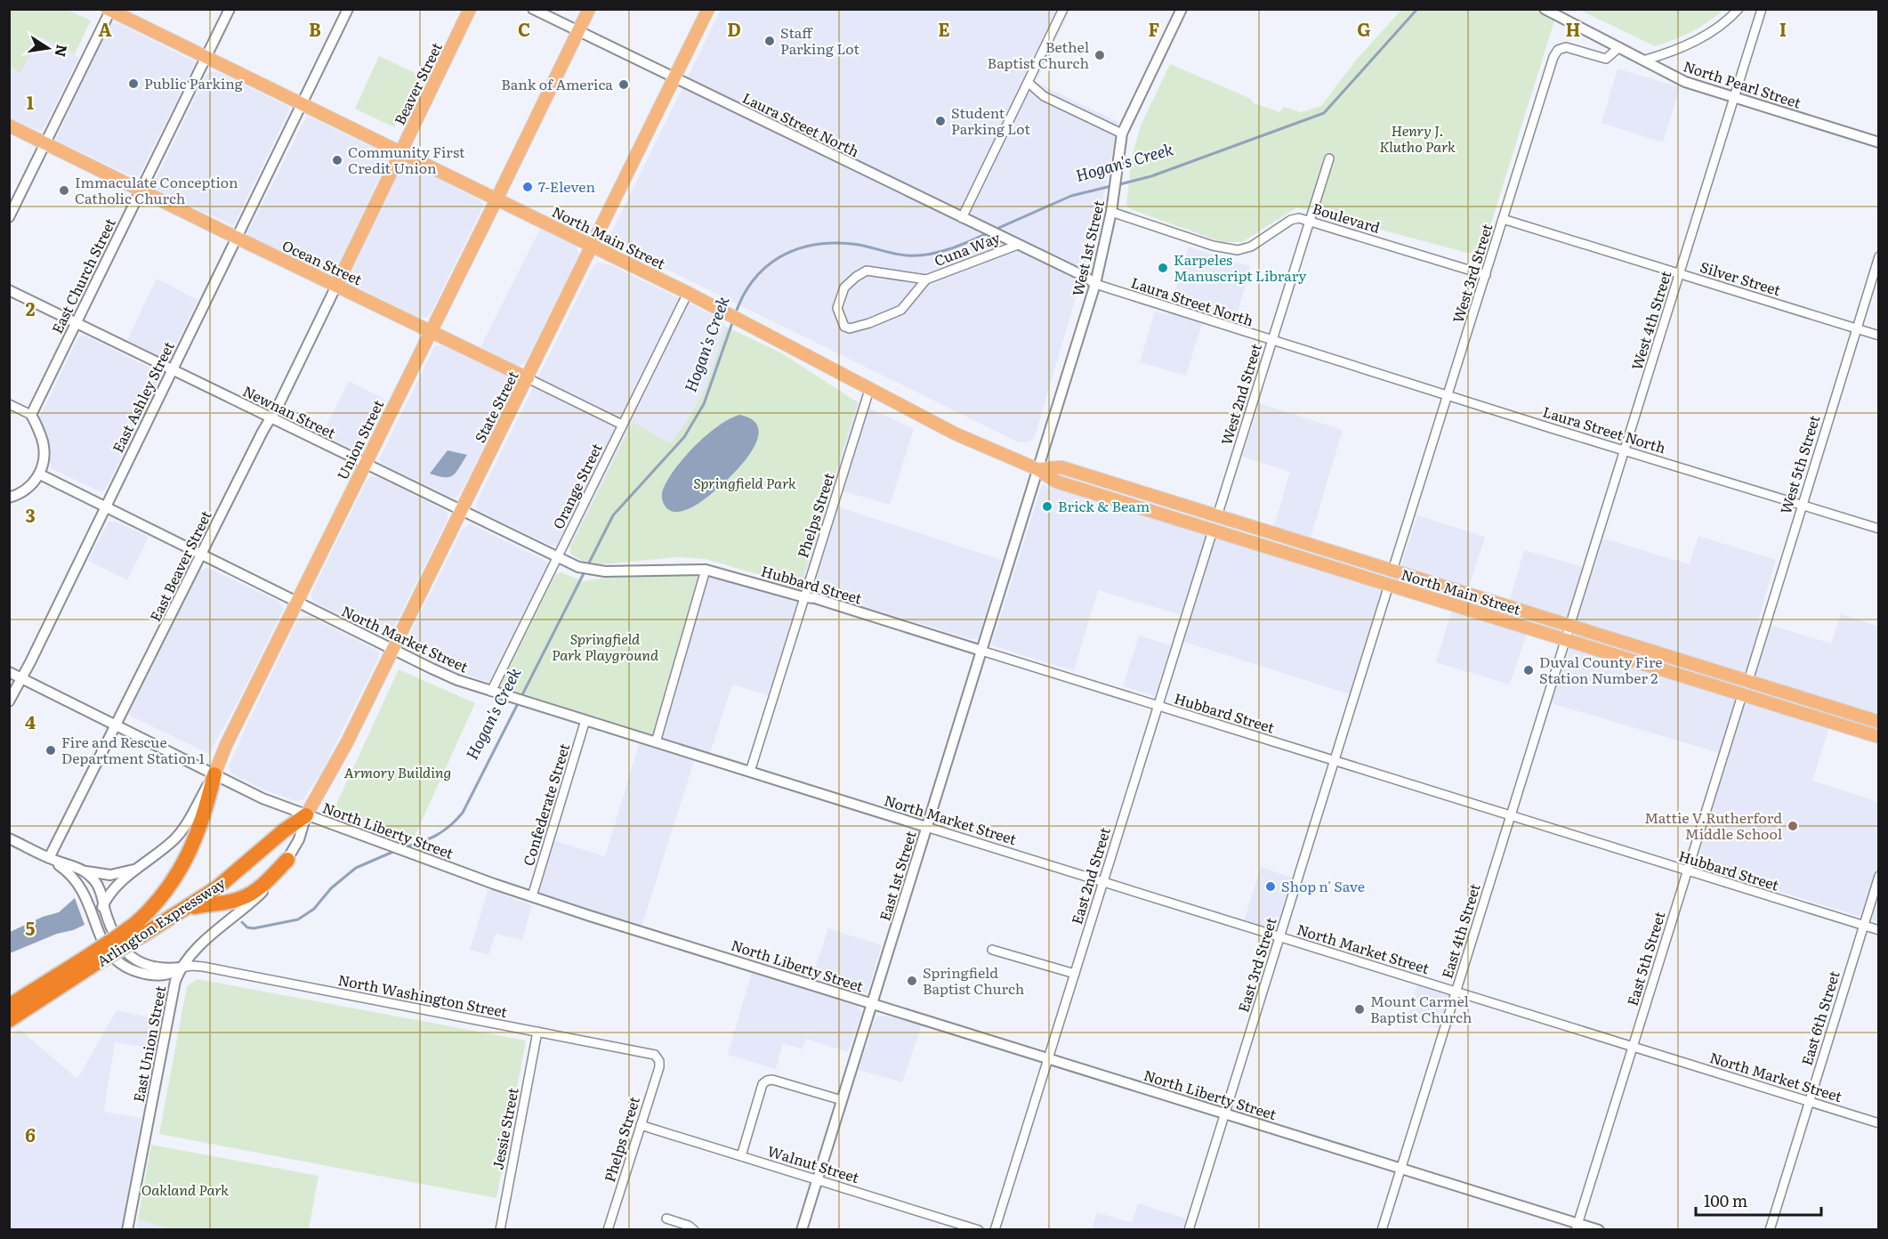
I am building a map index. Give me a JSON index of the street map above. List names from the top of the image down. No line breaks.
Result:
{"streets":{"highway":["Arlington Expressway"],"main road":["Beaver Street","North Main Street","Ocean Street","State Street","Union Street"],"street":["North Pearl Street","Laura Street North","Boulevard","West 1st Street","Cuna Way","West 3rd Street","East Church Street","Silver Street","West 4th Street","West 2nd Street","East Ashley Street","Newnan Street","West 5th Street","Orange Street","Phelps Street","East Beaver Street","Hubbard Street","North Market Street","Confederate Street","North Liberty Street","East 1st Street","East 2nd Street","East 4th Street","East 5th Street","East 3rd Street","North Washington Street","East 6th Street","East Union Street","Jessie Street","Walnut Street"]},"crossings":[["Beaver Street","North Main Street"],["Beaver Street","Ocean Street"],["Beaver Street","East Beaver Street"],["North Pearl Street","West 3rd Street"],["North Pearl Street","West 4th Street"],["Laura Street North","West 1st Street"],["Laura Street North","Cuna Way"],["Laura Street North","West 3rd Street"],["Laura Street North","West 4th Street"],["Laura Street North","West 2nd Street"],["Laura Street North","State Street"],["Laura Street North","Union Street"],["Laura Street North","West 5th Street"],["Boulevard","West 1st Street"],["Boulevard","West 3rd Street"],["Boulevard","West 2nd Street"],["North Main Street","West 1st Street"],["North Main Street","West 3rd Street"],["North Main Street","East Church Street"],["North Main Street","West 4th Street"],["North Main Street","West 2nd Street"],["North Main Street","East Ashley Street"],["North Main Street","State Street"],["North Main Street","Union Street"],["North Main Street","West 5th Street"],["North Main Street","Orange Street"],["North Main Street","Phelps Street"],["North Main Street","East 1st Street"],["North Main Street","East 2nd Street"],["North Main Street","East 4th Street"],["North Main Street","East 5th Street"],["North Main Street","East 3rd Street"],["West 1st Street","East 1st Street"],["Ocean Street","East Church Street"],["Ocean Street","East Ashley Street"],["Ocean Street","State Street"],["Ocean Street","Union Street"],["Ocean Street","Orange Street"],["Ocean Street","East Beaver Street"],["West 3rd Street","Silver Street"],["East Church Street","Newnan Street"],["Silver Street","West 4th Street"],["Silver Street","West 5th Street"],["West 4th Street","East 4th Street"],["East Ashley Street","Newnan Street"],["East Ashley Street","North Market Street"],["East Ashley Street","North Liberty Street"],["State Street","Newnan Street"],["State Street","North Market Street"],["State Street","North Liberty Street"],["State Street","Arlington Expressway"],["State Street","East Union Street"],["Newnan Street","Union Street"],["Newnan Street","Orange Street"],["Newnan Street","East Beaver Street"],["Newnan Street","Hubbard Street"],["Union Street","North Market Street"],["Union Street","North Liberty Street"],["Union Street","Arlington Expressway"],["Union Street","North Washington Street"],["Orange Street","Hubbard Street"],["Orange Street","North Market Street"],["Phelps Street","Hubbard Street"],["Phelps Street","North Market Street"],["Phelps Street","North Washington Street"],["Phelps Street","Walnut Street"],["East Beaver Street","North Market Street"],["East Beaver Street","North Liberty Street"],["East Beaver Street","North Washington Street"],["Hubbard Street","East 1st Street"],["Hubbard Street","East 2nd Street"],["Hubbard Street","East 4th Street"],["Hubbard Street","East 5th Street"],["Hubbard Street","East 3rd Street"],["Hubbard Street","East 6th Street"],["North Market Street","Confederate Street"],["North Market Street","East 1st Street"],["North Market Street","East 2nd Street"],["North Market Street","East 4th Street"],["North Market Street","East 5th Street"],["North Market Street","East 3rd Street"],["North Market Street","East 6th Street"],["Confederate Street","North Liberty Street"],["North Liberty Street","East 1st Street"],["North Liberty Street","East 2nd Street"],["North Liberty Street","Arlington Expressway"],["North Liberty Street","East 4th Street"],["North Liberty Street","East 5th Street"],["North Liberty Street","East 3rd Street"],["North Liberty Street","East Union Street"],["East 1st Street","Walnut Street"],["Arlington Expressway","East Union Street"],["North Washington Street","East Union Street"],["North Washington Street","Jessie Street"]],"water":["Hogan's Creek"],"parks":["Henry J. Klutho Park","Springfield Park","Springfield Park Playground","Armory Building","Oakland Park"],"places":["Staff Parking Lot","Bethel Baptist Church","Public Parking","Bank of America","Student Parking Lot","Community First Credit Union","7-Eleven","Immaculate Conception Catholic Church","Karpeles Manuscript Library","Brick & Beam","Duval County Fire Station Number 2","Fire and Rescue Department Station 1","Mattie V.Rutherford Middle School","Shop n' Save","Springfield Baptist Church","Mount Carmel Baptist Church"],"scale_bar":"100 m","north":"right","grid":{"columns":["A","B","C","D","E","F","G","H","I"],"rows":["1","2","3","4","5","6"]}}
